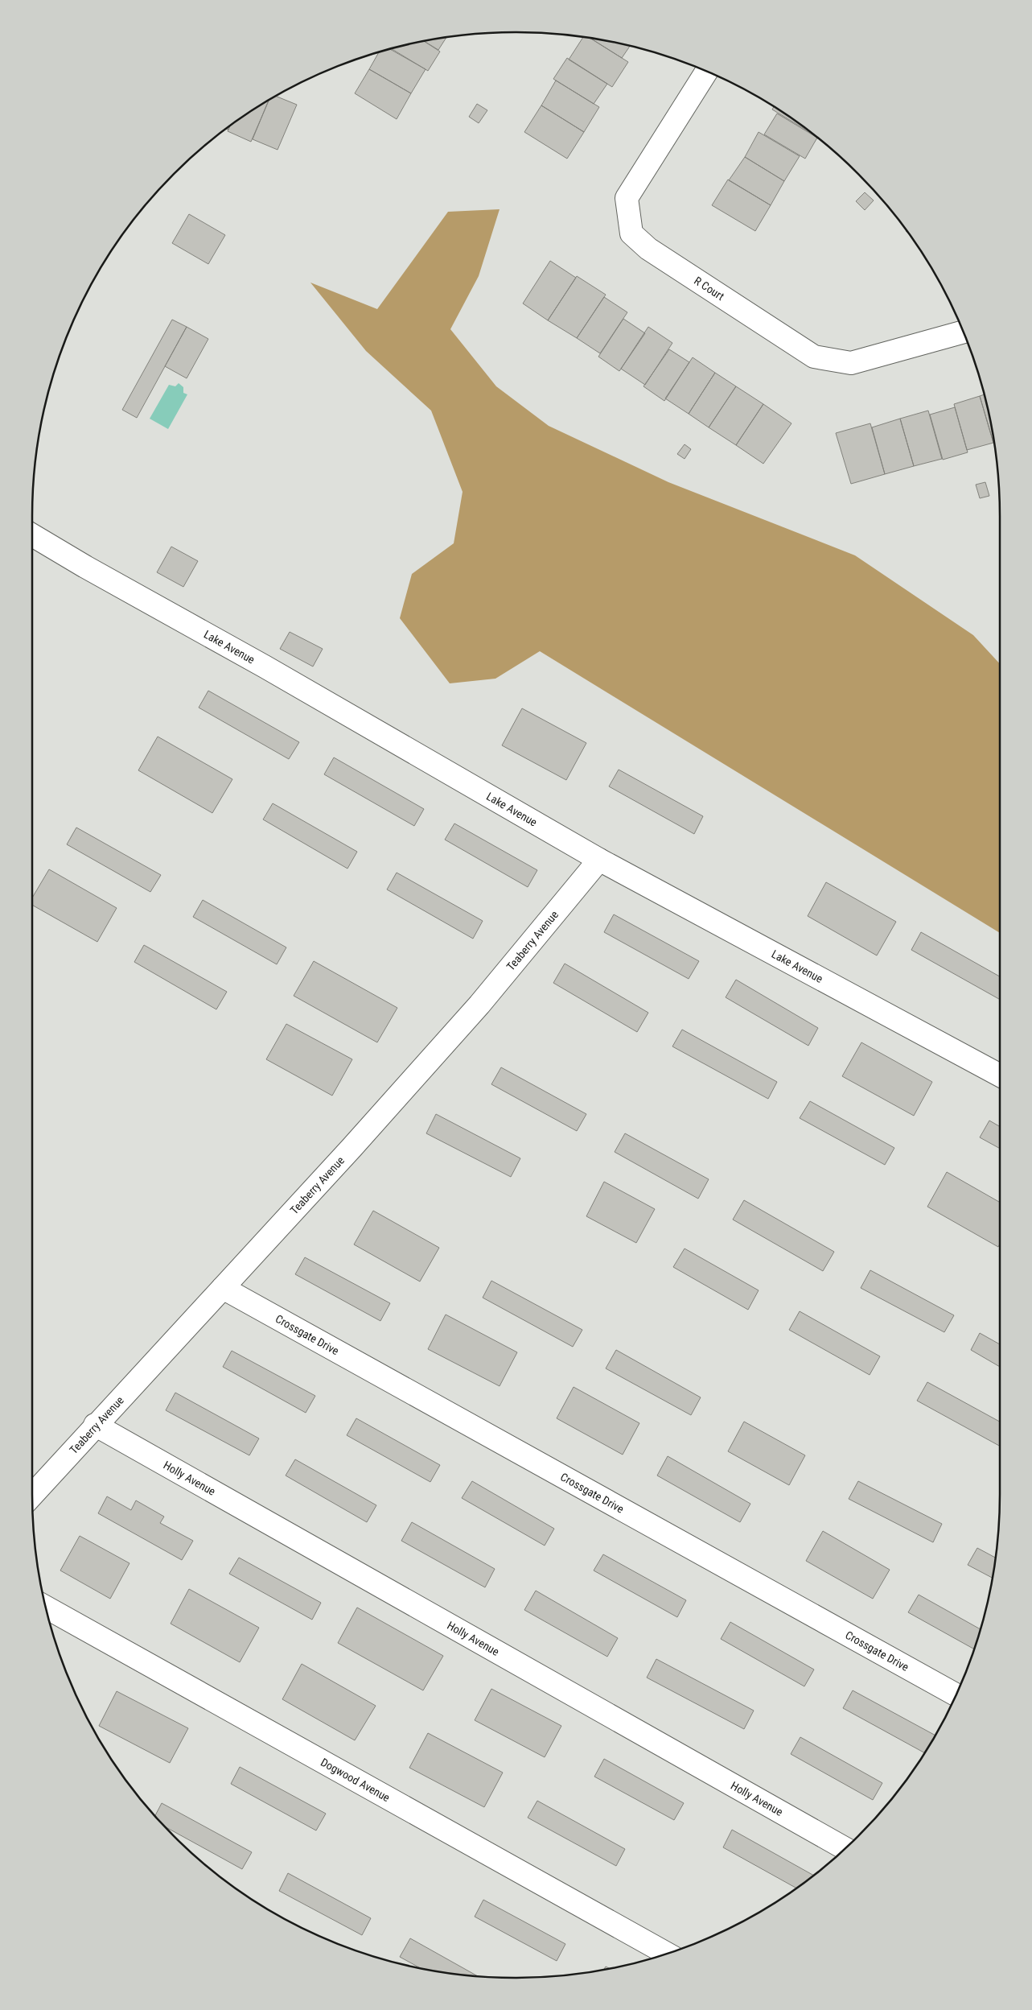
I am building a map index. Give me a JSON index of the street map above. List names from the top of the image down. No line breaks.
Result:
{"streets":{"street":["R Court","Lake Avenue","Teaberry Avenue","Crossgate Drive","Holly Avenue","Dogwood Avenue"]},"crossings":[["Lake Avenue","Teaberry Avenue"],["Teaberry Avenue","Crossgate Drive"],["Teaberry Avenue","Holly Avenue"]]}
